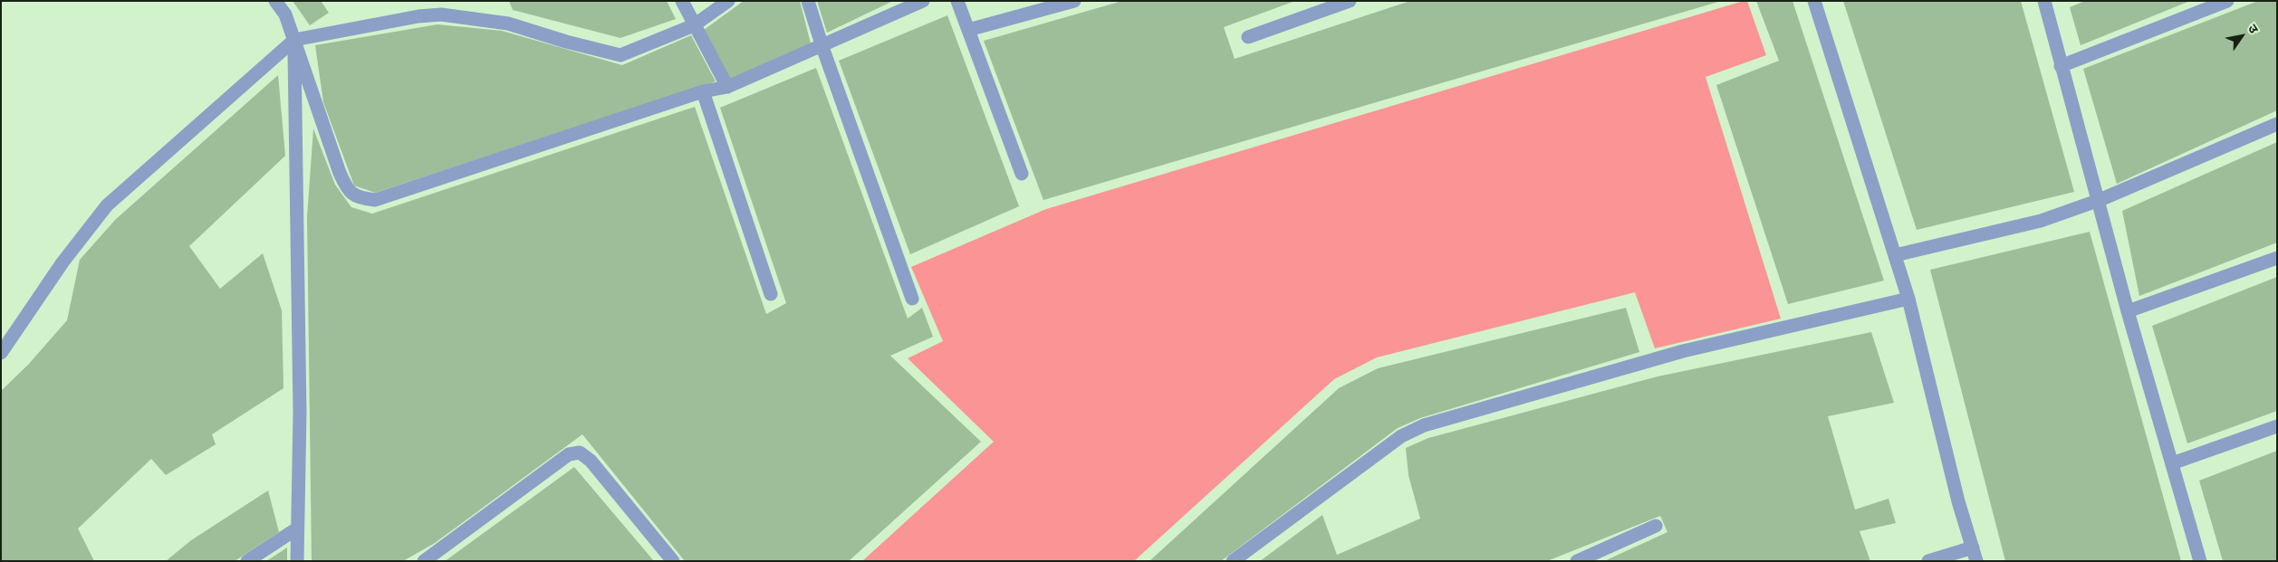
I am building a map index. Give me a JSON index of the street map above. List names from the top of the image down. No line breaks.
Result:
{"north":"top right"}
